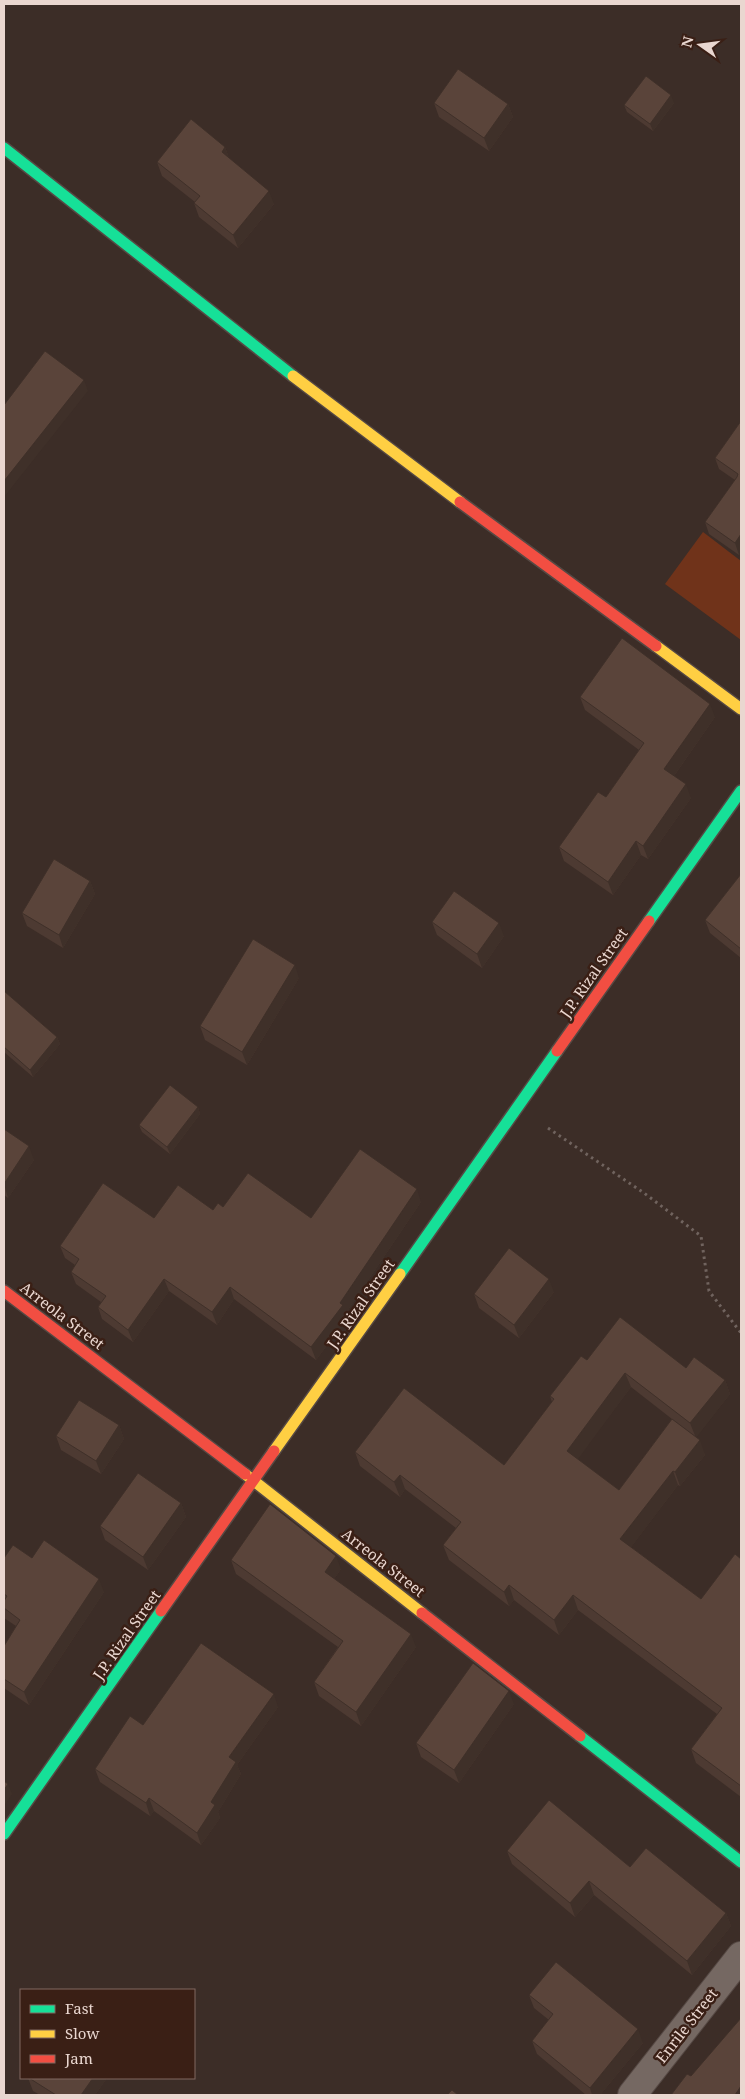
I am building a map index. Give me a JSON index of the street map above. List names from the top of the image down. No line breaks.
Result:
{"streets":{"street":["J.P. Rizal Street","Arreola Street","Enrile Street"]},"crossings":[["J.P. Rizal Street","Arreola Street"]],"legend":["Fast","Slow","Jam"],"north":"left"}
